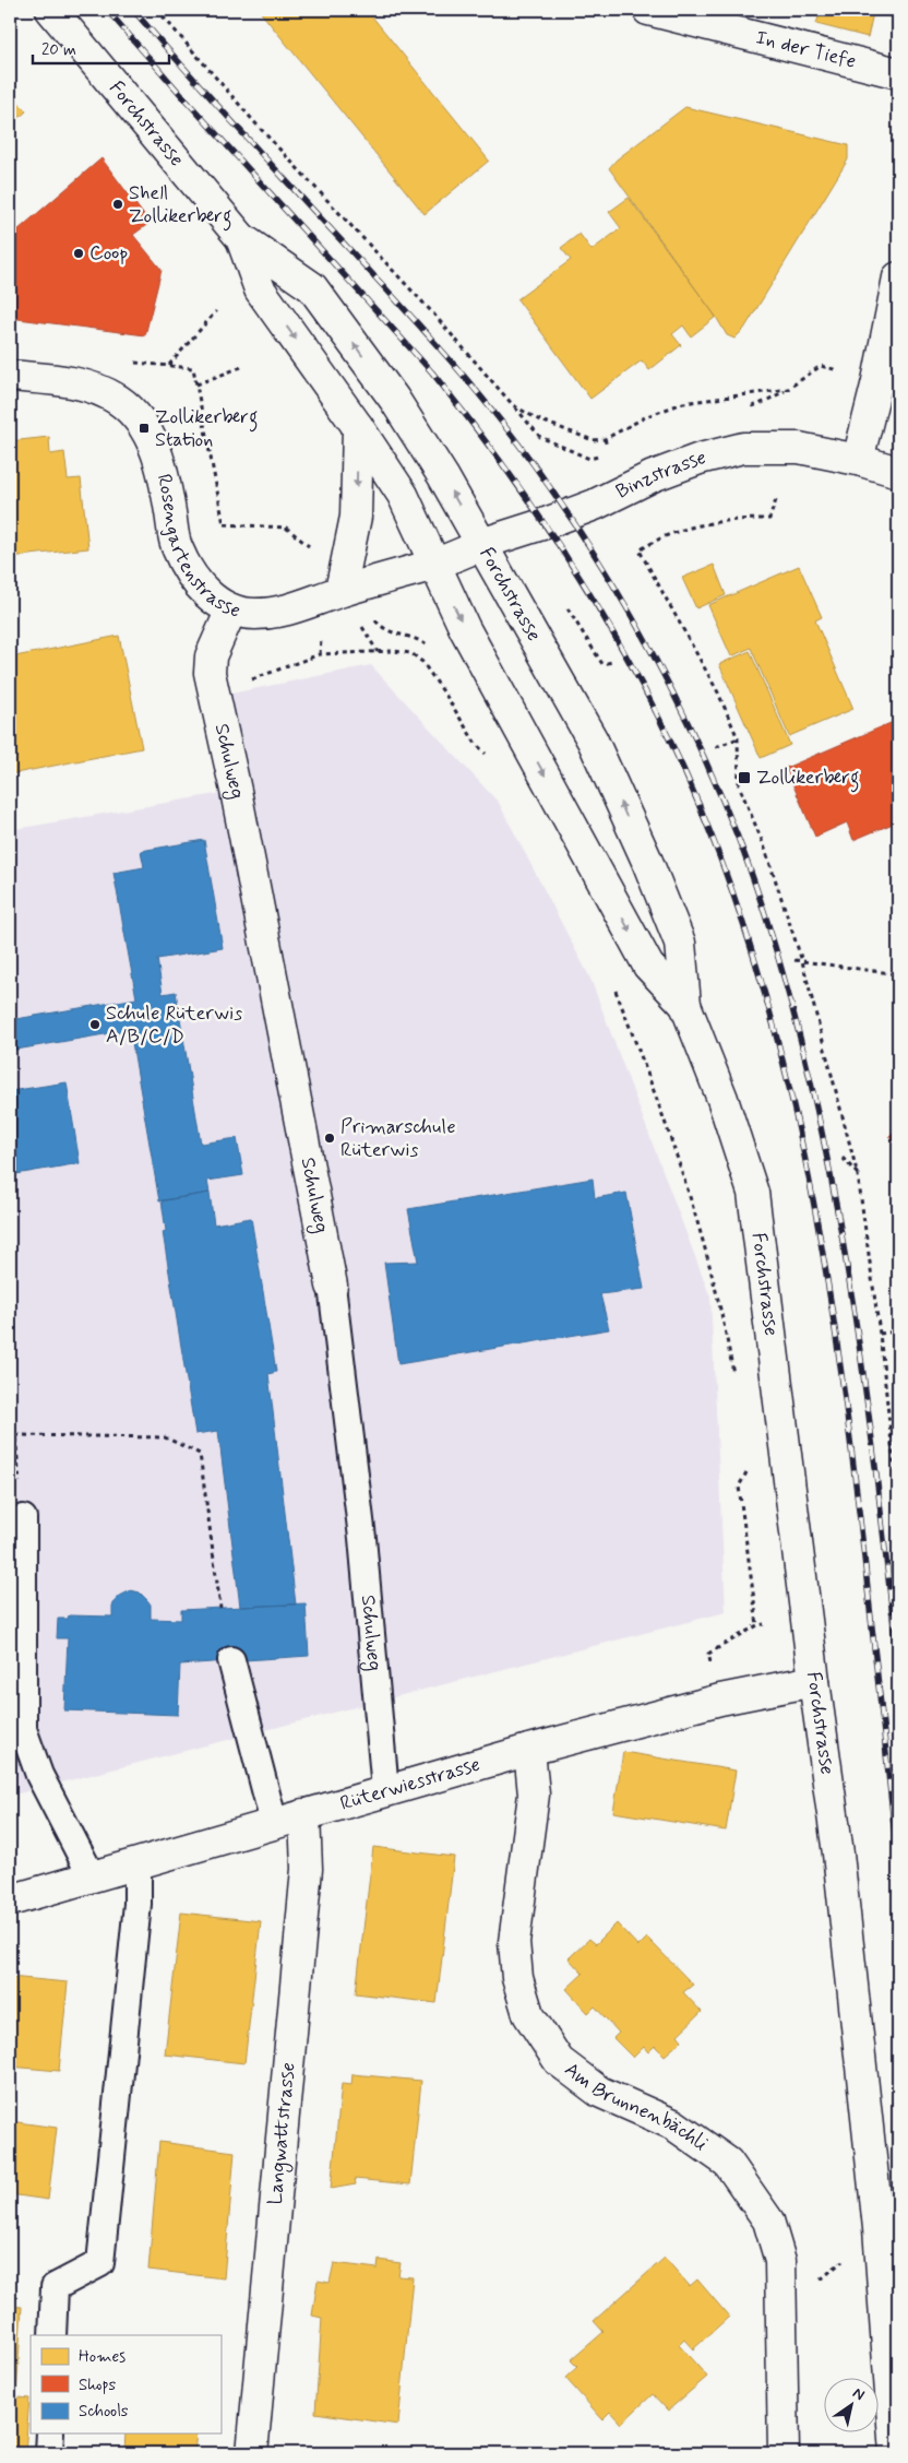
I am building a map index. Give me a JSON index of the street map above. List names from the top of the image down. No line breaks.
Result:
{"streets":{"main road":["In der Tiefe","Forchstrasse","Binzstrasse","Rosengartenstrasse","Schulweg","Rüterwiesstrasse","Am Brunnenbächli","Langwattstrasse"]},"crossings":[["Forchstrasse","Binzstrasse"],["Forchstrasse","Rosengartenstrasse"],["Forchstrasse","Rüterwiesstrasse"],["Binzstrasse","Rosengartenstrasse"],["Rosengartenstrasse","Schulweg"],["Schulweg","Rüterwiesstrasse"],["Rüterwiesstrasse","Am Brunnenbächli"],["Rüterwiesstrasse","Langwattstrasse"]],"places":{"other":["Shell Zollikerberg","Coop","Schule Rüterwis A/B/C/D","Primarschule Rüterwis"],"transit":["Zollikerberg Station","Zollikerberg"]},"legend":["Homes","Shops","Schools"],"scale_bar":"20 m","north":"top right"}
